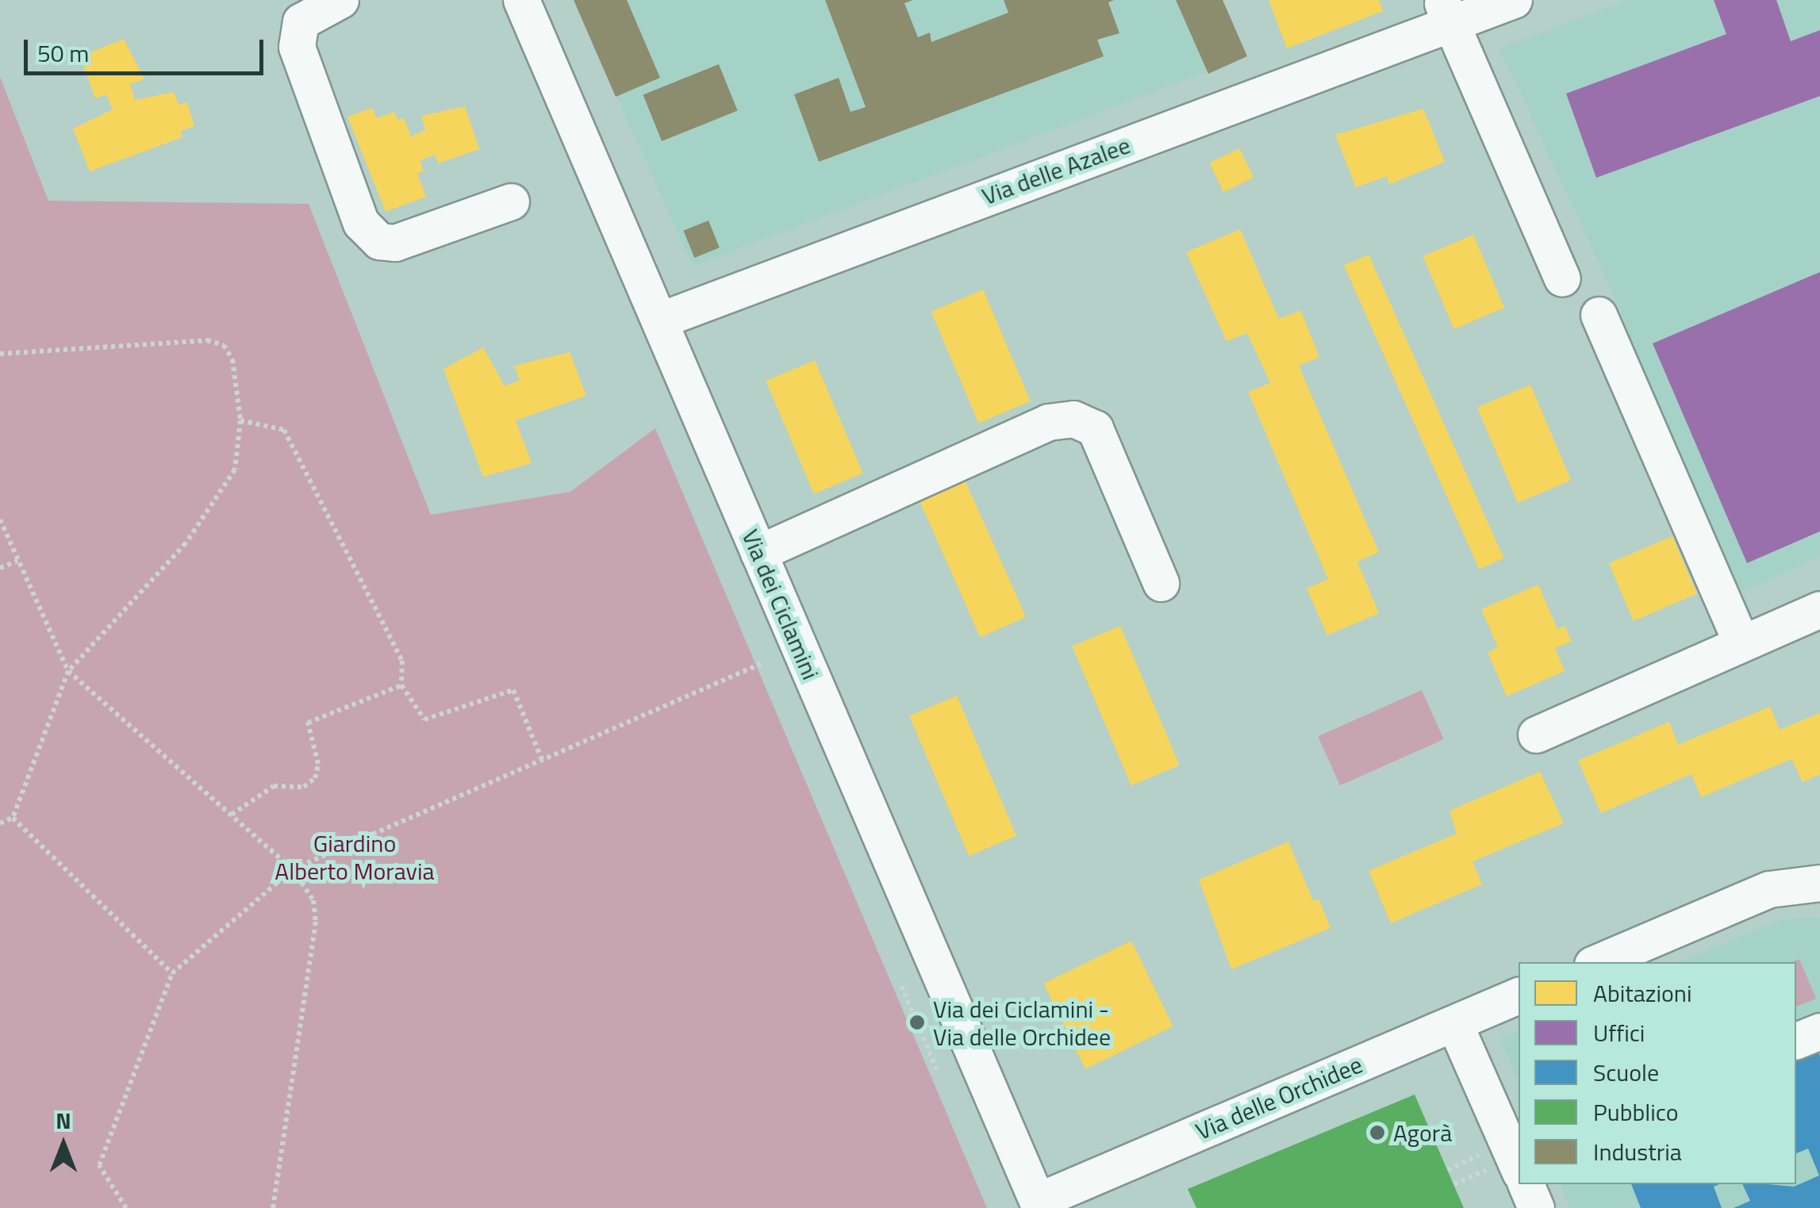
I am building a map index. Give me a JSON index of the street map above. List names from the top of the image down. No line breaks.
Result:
{"streets":{"street":["Via delle Azalee","Via dei Ciclamini","Via delle Orchidee"]},"crossings":[["Via delle Azalee","Via dei Ciclamini"],["Via dei Ciclamini","Via delle Orchidee"]],"parks":["Giardino Alberto Moravia"],"places":["Via dei Ciclamini - Via delle Orchidee","Agorà"],"legend":["Abitazioni","Uffici","Scuole","Pubblico","Industria"],"scale_bar":"50 m","north":"top"}
